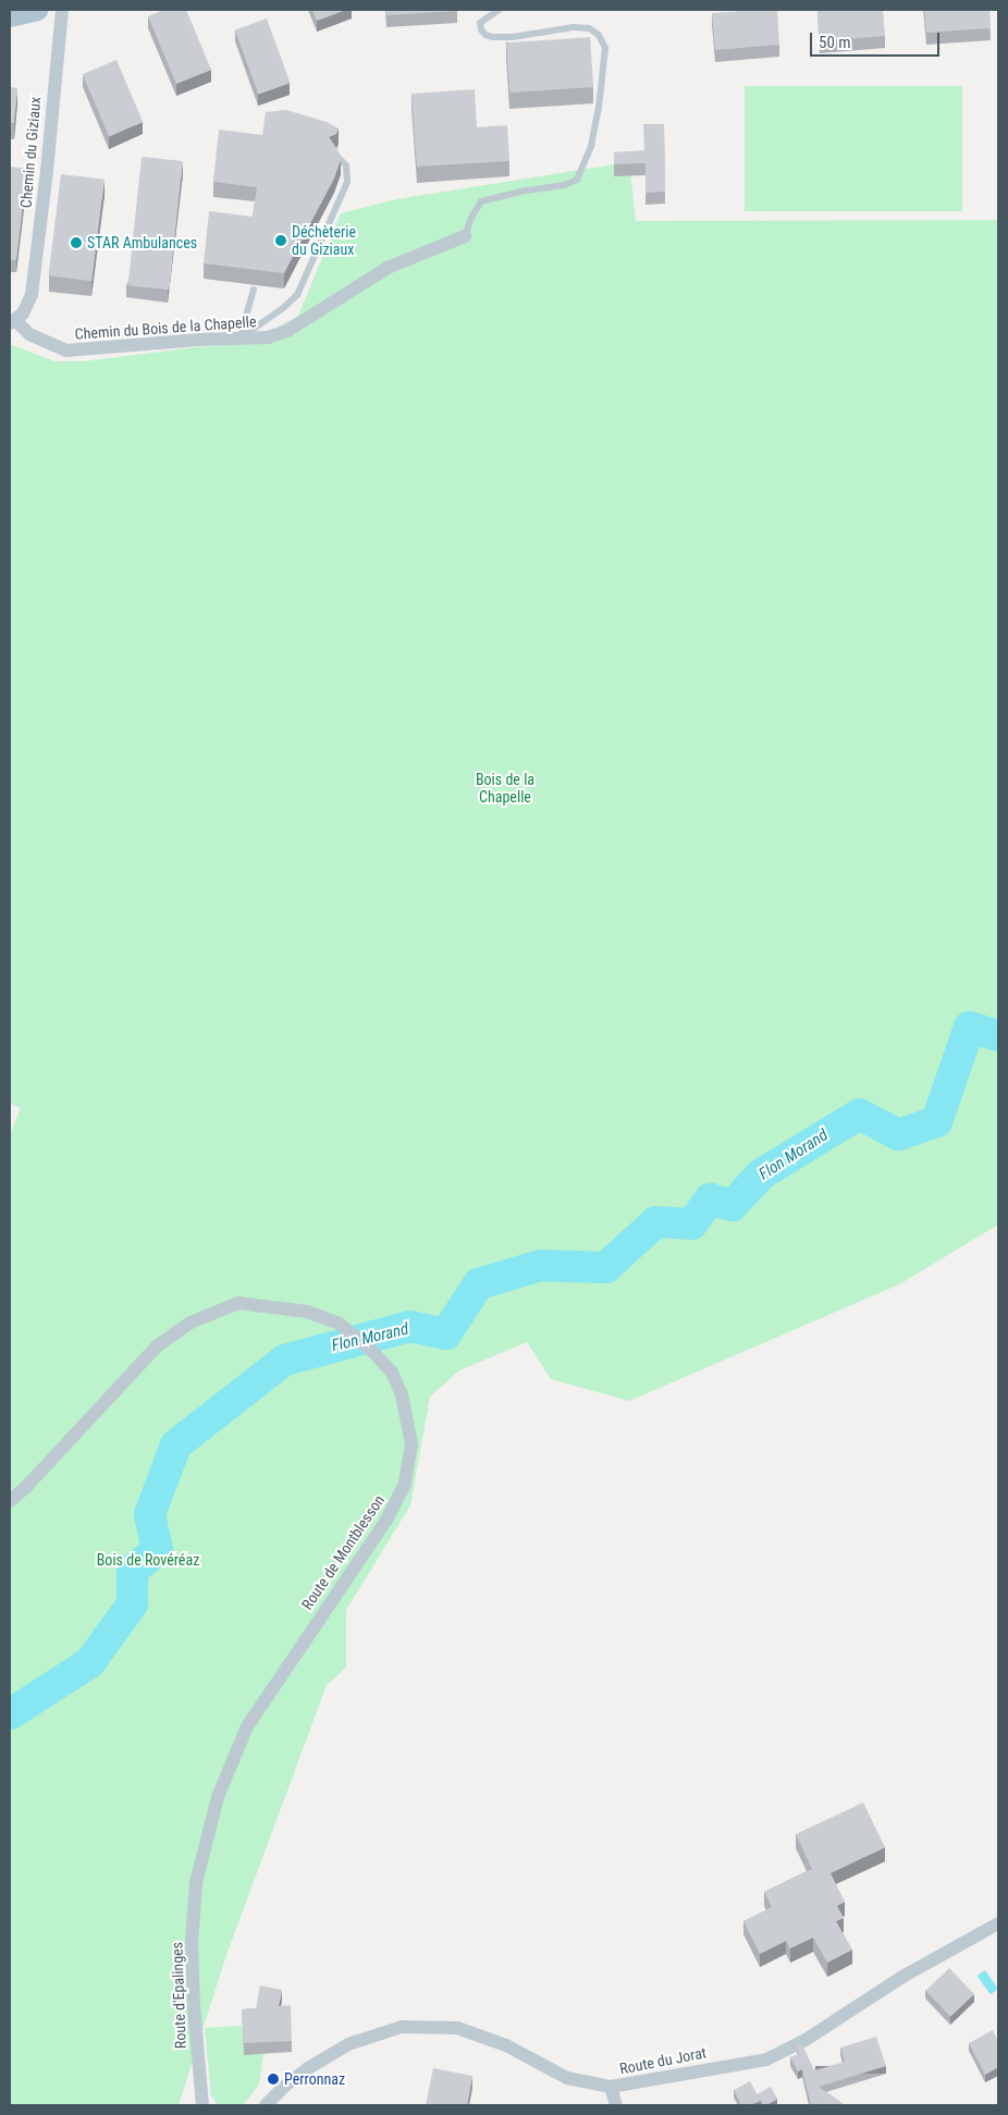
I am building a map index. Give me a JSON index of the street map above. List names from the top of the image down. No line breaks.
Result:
{"streets":{"street":["Chemin du Giziaux","Chemin du Bois de la Chapelle","Route de Montblesson","Route d'Epalinges","Route du Jorat"]},"crossings":[["Chemin du Giziaux","Chemin du Bois de la Chapelle"],["Route de Montblesson","Route d'Epalinges"]],"water":["Flon Morand"],"parks":["Bois de la Chapelle","Bois de Rovéréaz"],"places":["Déchèterie du Giziaux","STAR Ambulances","Perronnaz"],"scale_bar":"50 m"}
